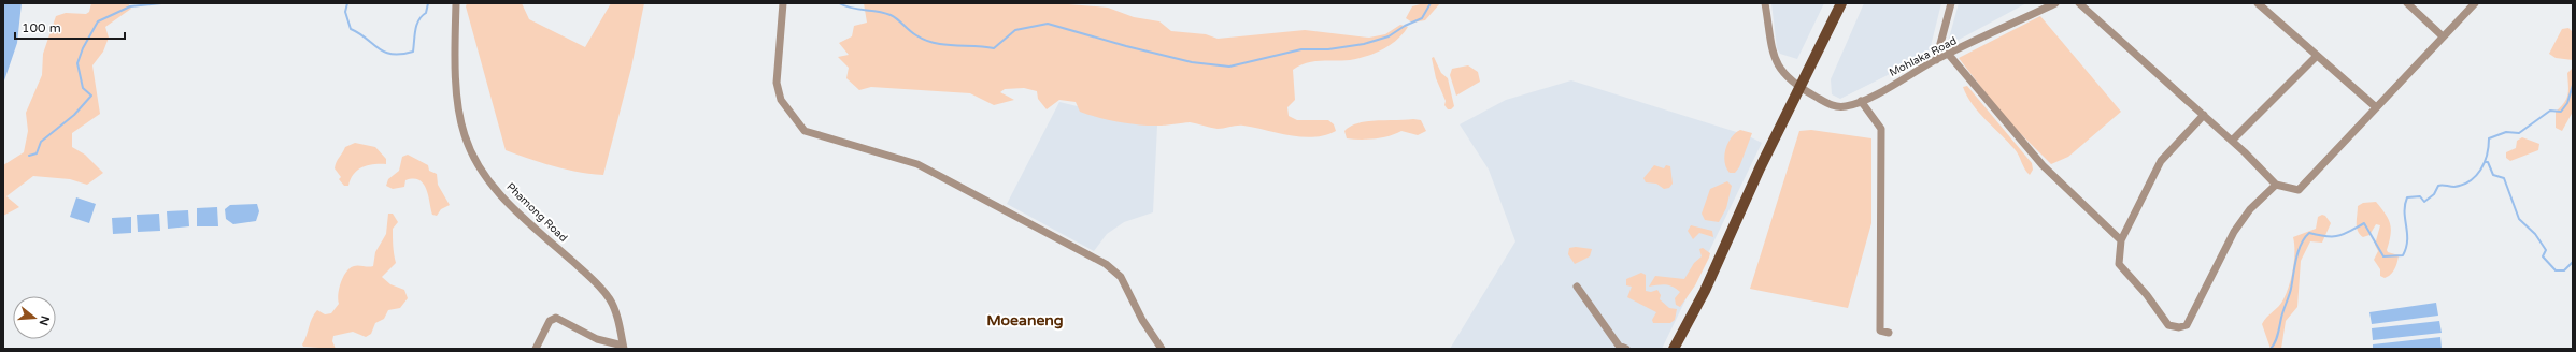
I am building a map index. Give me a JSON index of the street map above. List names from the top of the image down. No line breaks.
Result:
{"streets":{"street":["Mohlaka Road","Phamong Road"]},"districts":["Moeaneng"],"scale_bar":"100 m","north":"right"}
